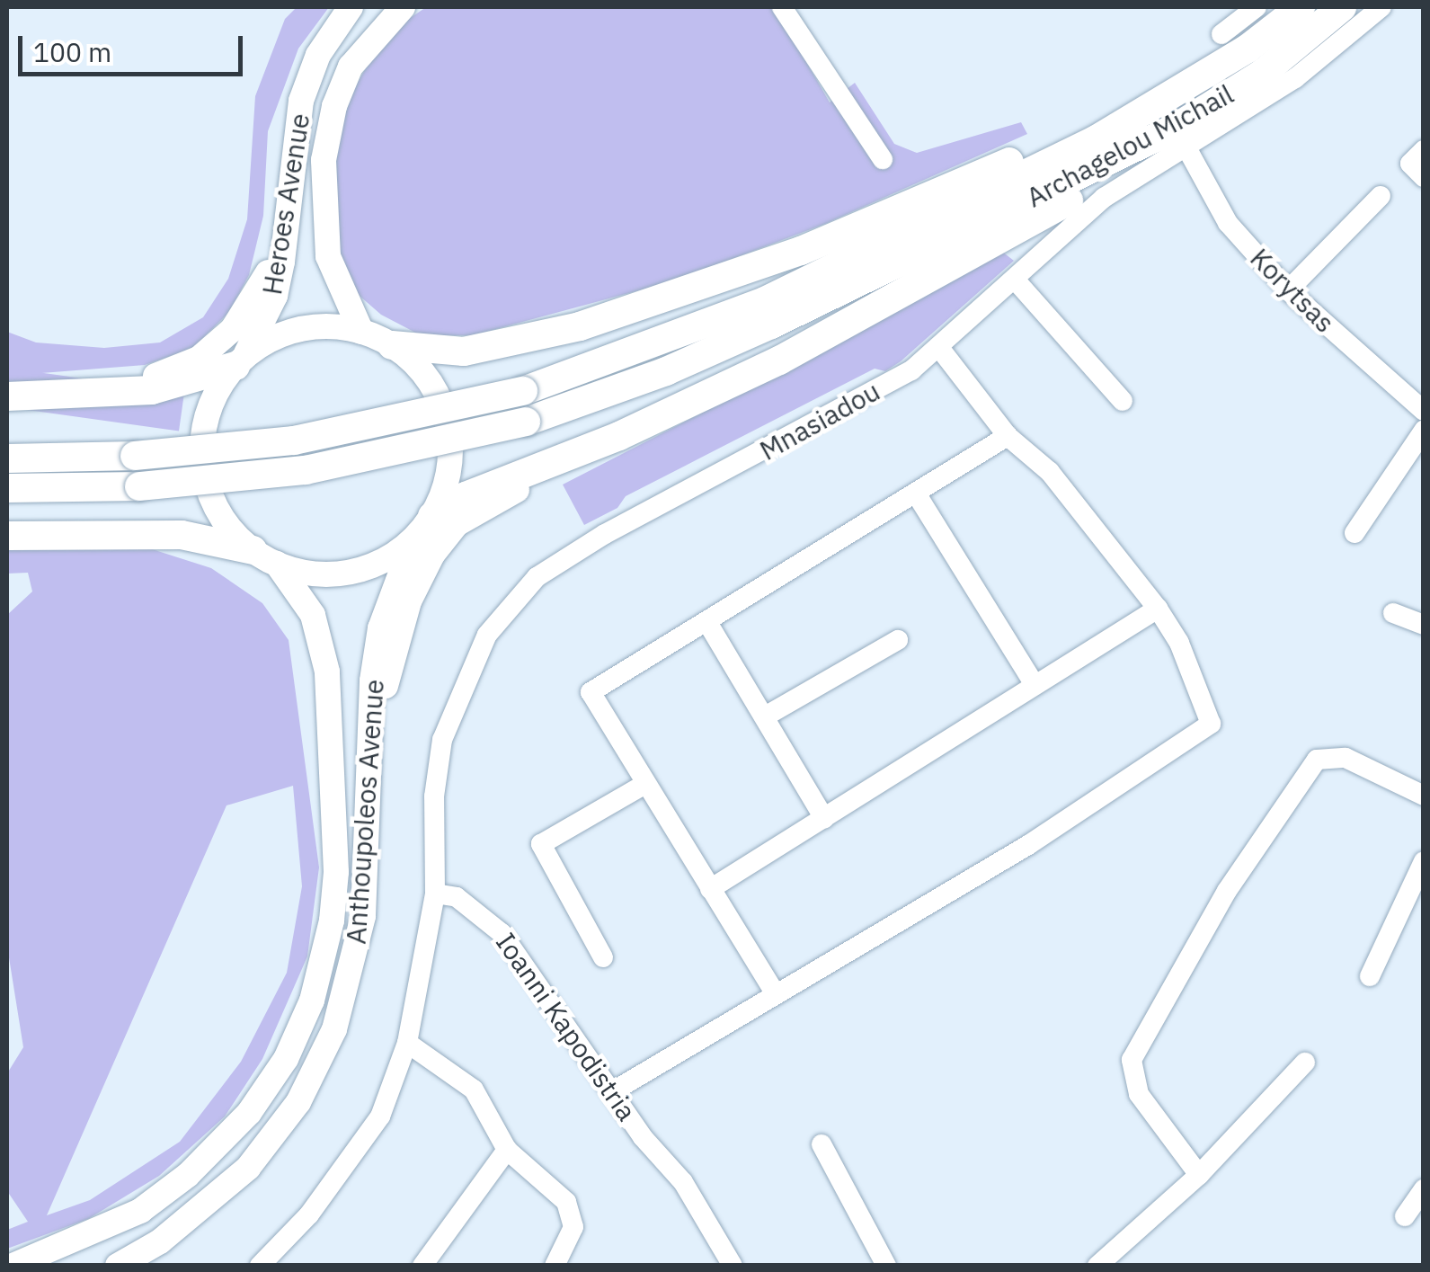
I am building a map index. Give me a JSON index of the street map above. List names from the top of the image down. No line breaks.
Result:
{"streets":{"highway":["Archagelou Michail"],"main road":["Heroes Avenue","Anthoupoleos Avenue"],"street":["Korytsas","Mnasiadou","Ioanni Kapodistria"]},"crossings":[["Archagelou Michail","Korytsas"],["Archagelou Michail","Mnasiadou"],["Heroes Avenue","Anthoupoleos Avenue"],["Korytsas","Mnasiadou"],["Mnasiadou","Ioanni Kapodistria"]],"scale_bar":"100 m"}
